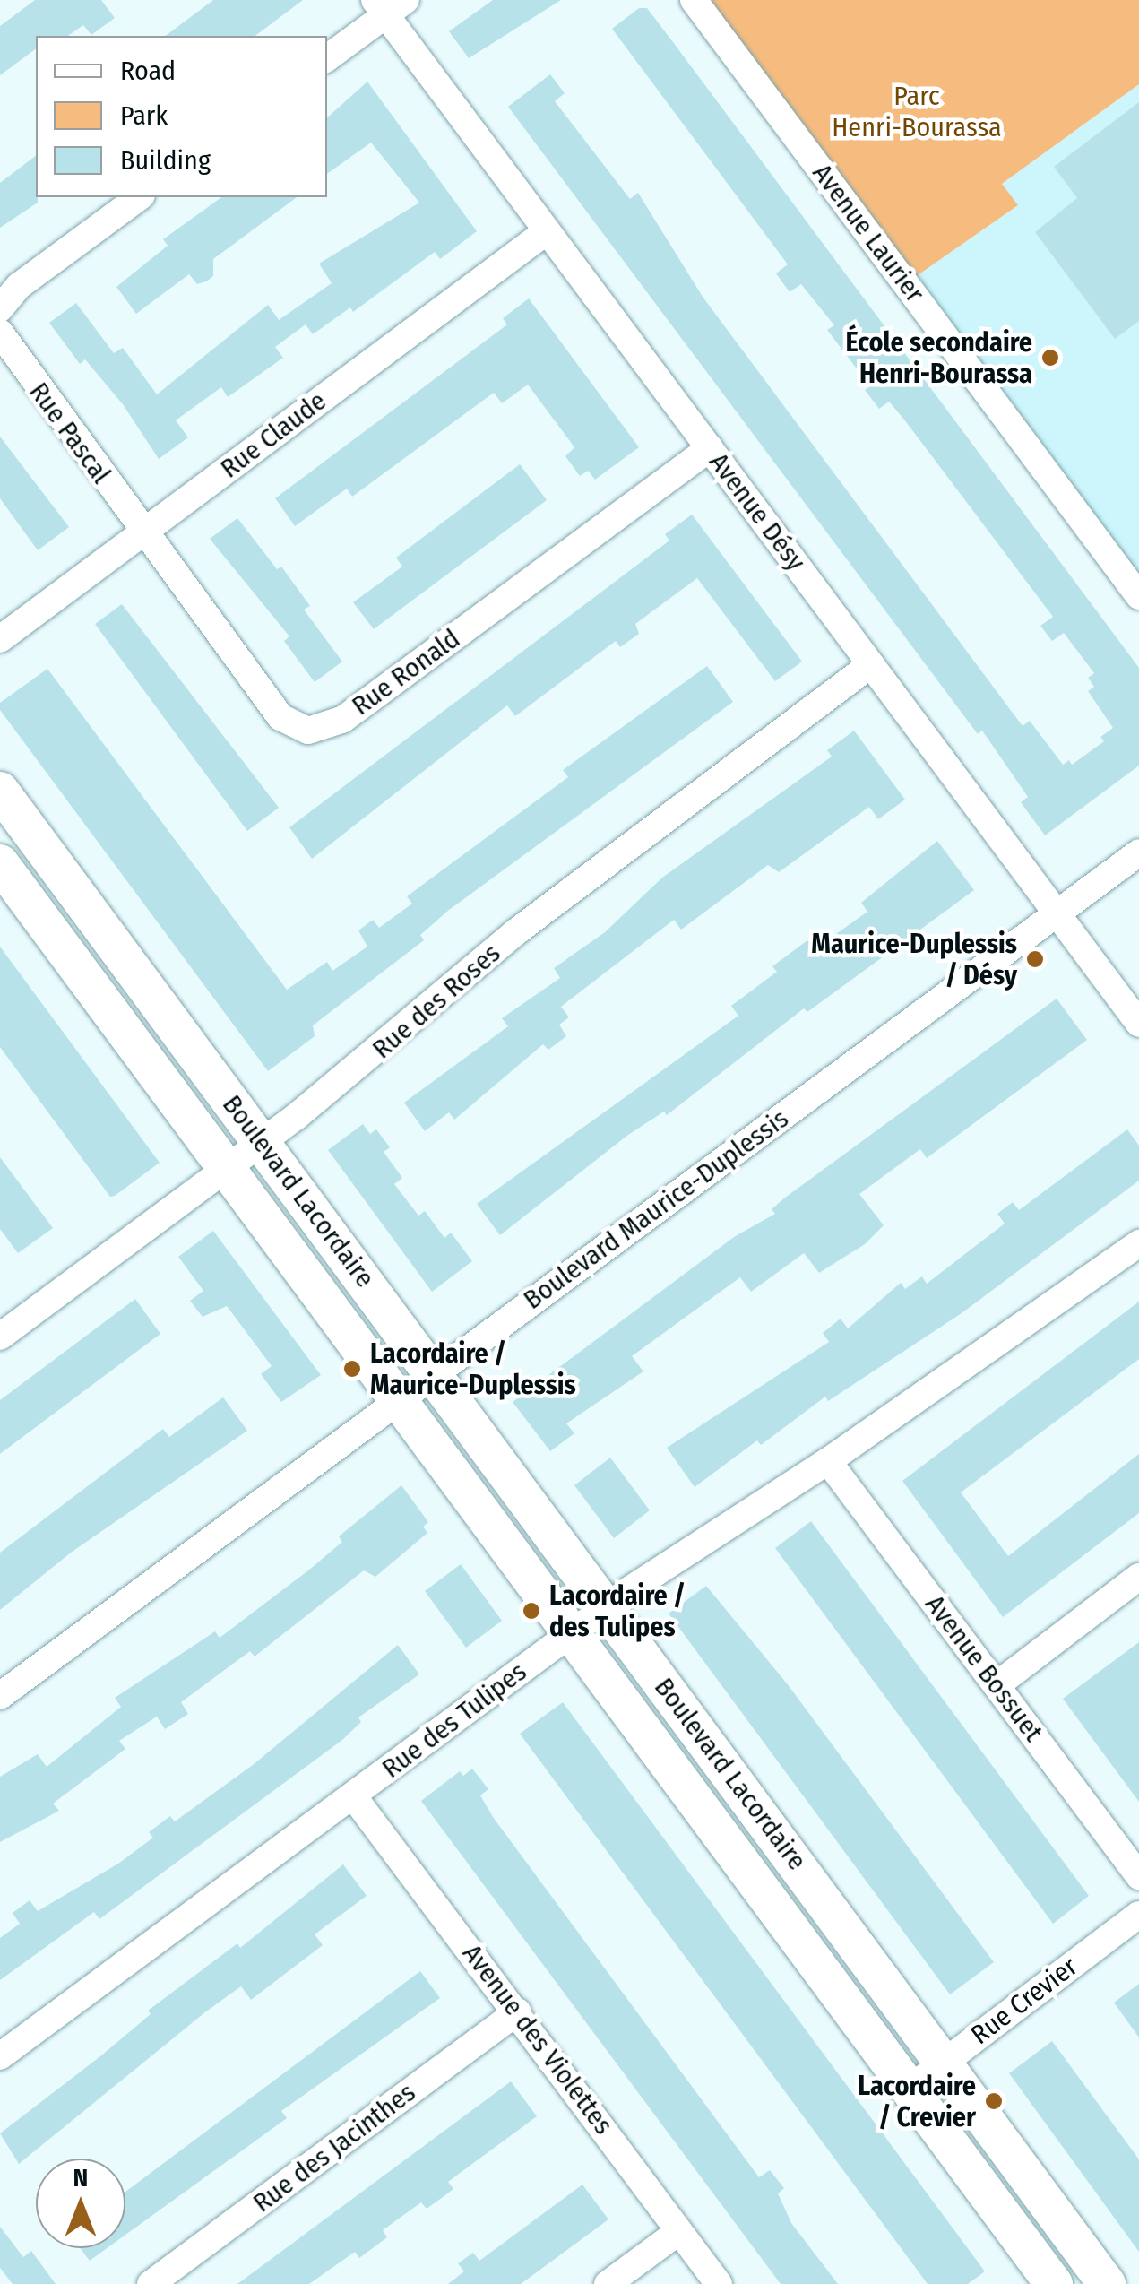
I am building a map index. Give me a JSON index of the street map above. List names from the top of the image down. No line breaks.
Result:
{"streets":{"main road":["Boulevard Lacordaire"],"street":["Avenue Laurier","Rue Pascal","Rue Claude","Avenue Désy","Rue Ronald","Rue des Roses","Boulevard Maurice-Duplessis","Avenue Bossuet","Rue des Tulipes","Rue Crevier","Avenue des Violettes","Rue des Jacinthes"]},"crossings":[["Rue Pascal","Rue Claude"],["Rue Pascal","Rue Ronald"],["Rue Claude","Avenue Désy"],["Rue Claude","Rue Ronald"],["Avenue Désy","Rue Ronald"],["Avenue Désy","Rue des Roses"],["Avenue Désy","Boulevard Maurice-Duplessis"],["Rue des Roses","Boulevard Lacordaire"],["Boulevard Lacordaire","Boulevard Maurice-Duplessis"],["Boulevard Lacordaire","Rue des Tulipes"],["Boulevard Lacordaire","Rue Crevier"],["Avenue Bossuet","Rue des Tulipes"],["Rue des Tulipes","Avenue des Violettes"],["Avenue des Violettes","Rue des Jacinthes"]],"parks":["Parc Henri-Bourassa"],"places":["École secondaire Henri-Bourassa","Maurice-Duplessis / Désy","Lacordaire / Maurice-Duplessis","Lacordaire / des Tulipes","Lacordaire / Crevier"],"legend":["Road","Park","Building"],"north":"top"}
